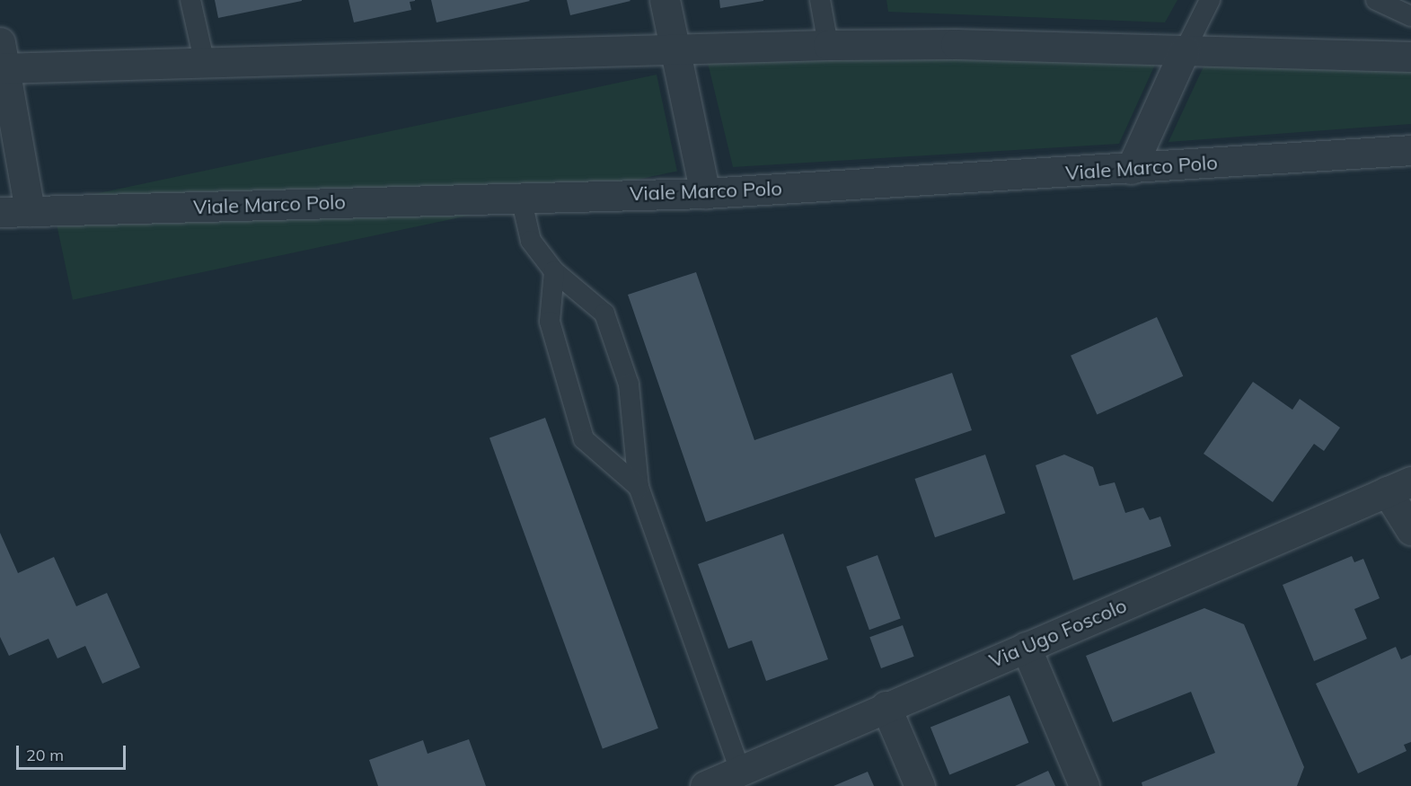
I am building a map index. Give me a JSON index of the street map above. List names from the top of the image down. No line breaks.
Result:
{"streets":{"street":["Viale Marco Polo","Via Ugo Foscolo"]},"scale_bar":"20 m"}
